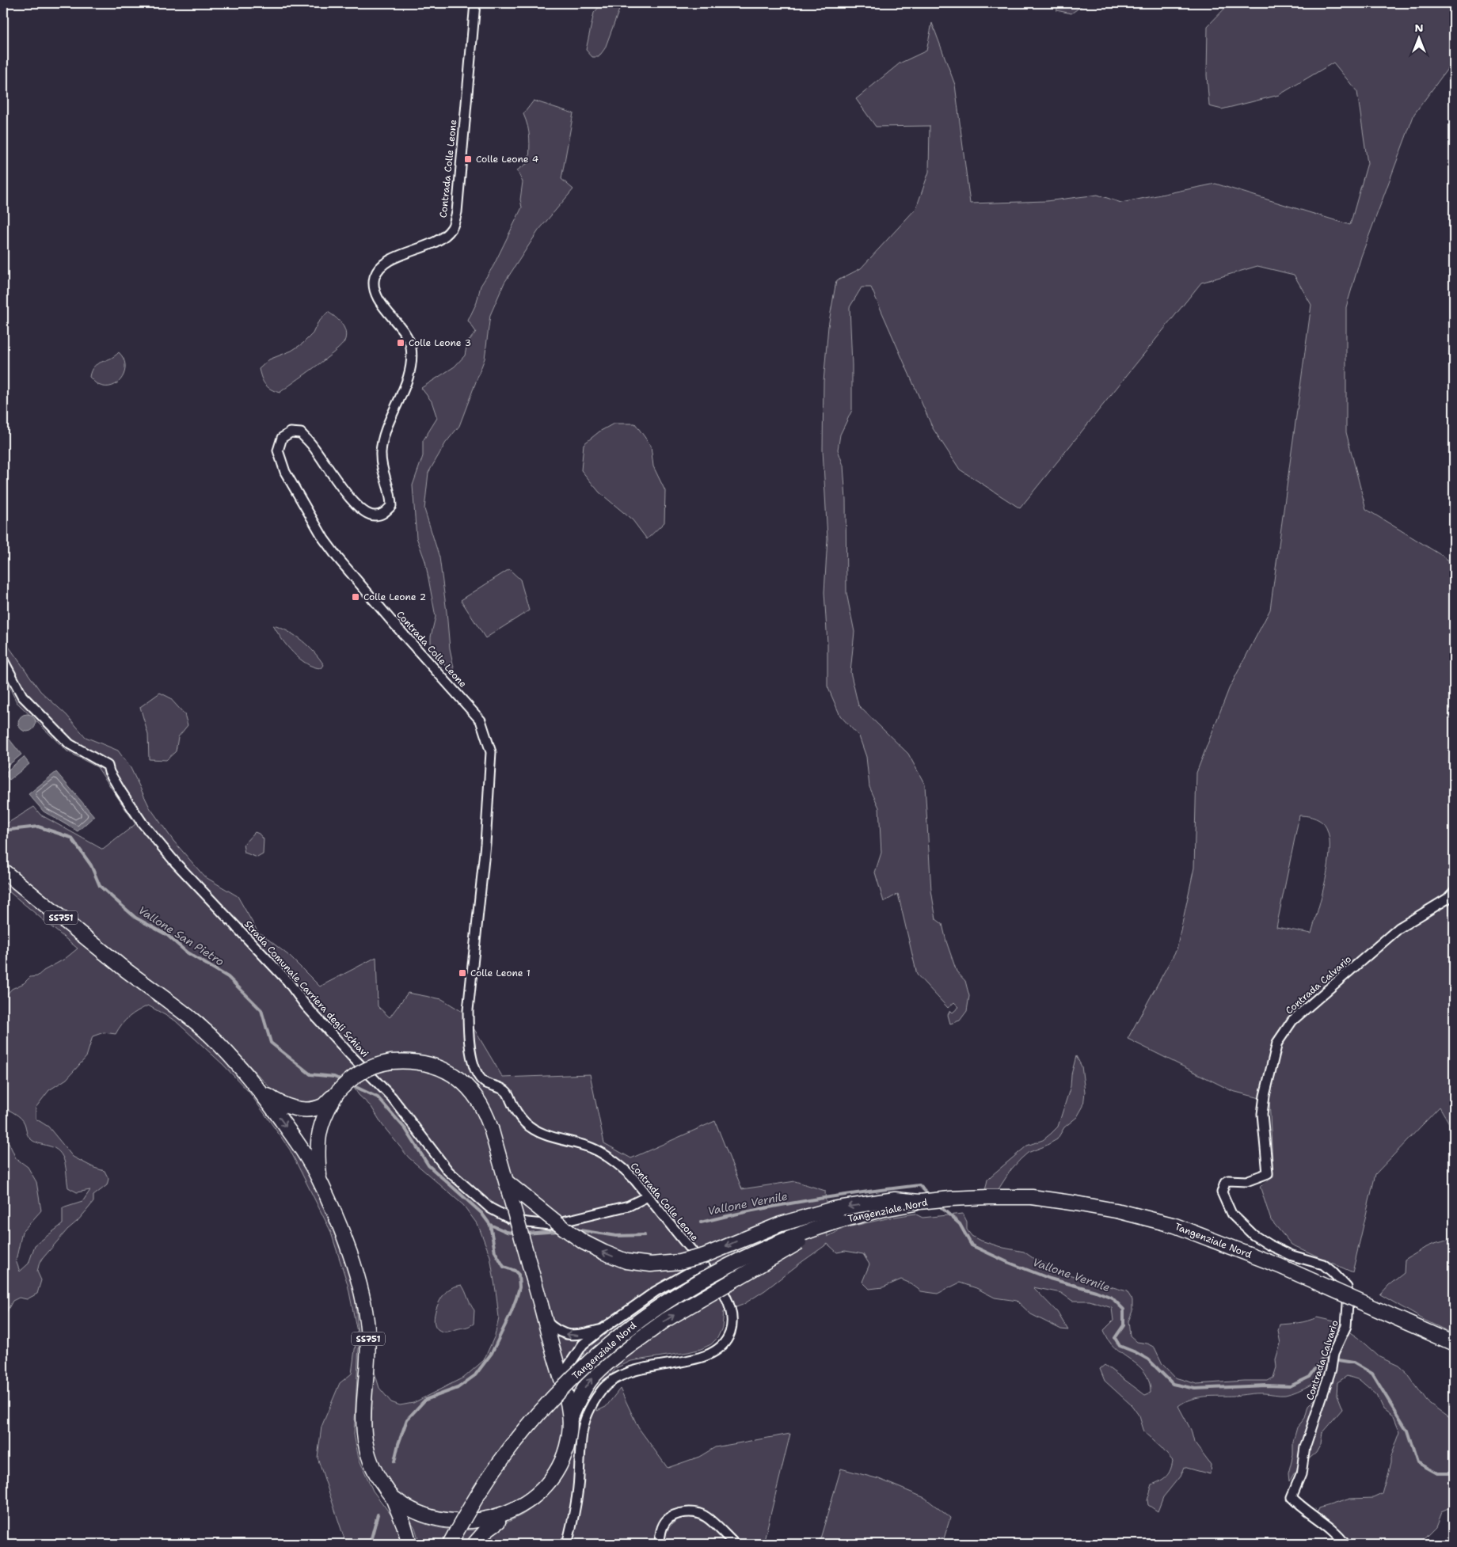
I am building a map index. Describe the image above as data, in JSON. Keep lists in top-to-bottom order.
{
  "streets": {
    "main road": ["SS751", "Tangenziale Nord"],
    "street": ["Contrada Colle Leone", "Contrada Calvario", "Strada Comunale Carriera degli Schiavi"]
  },
  "crossings": [
    ["Contrada Colle Leone", "Strada Comunale Carriera degli Schiavi"]
  ],
  "water": ["Vallone San Pietro", "Vallone Vernile"],
  "places": {
    "transit": [
      "Colle Leone 4",
      "Colle Leone 3",
      "Colle Leone 2",
      "Colle Leone 1"
    ]
  },
  "north": "top"
}
